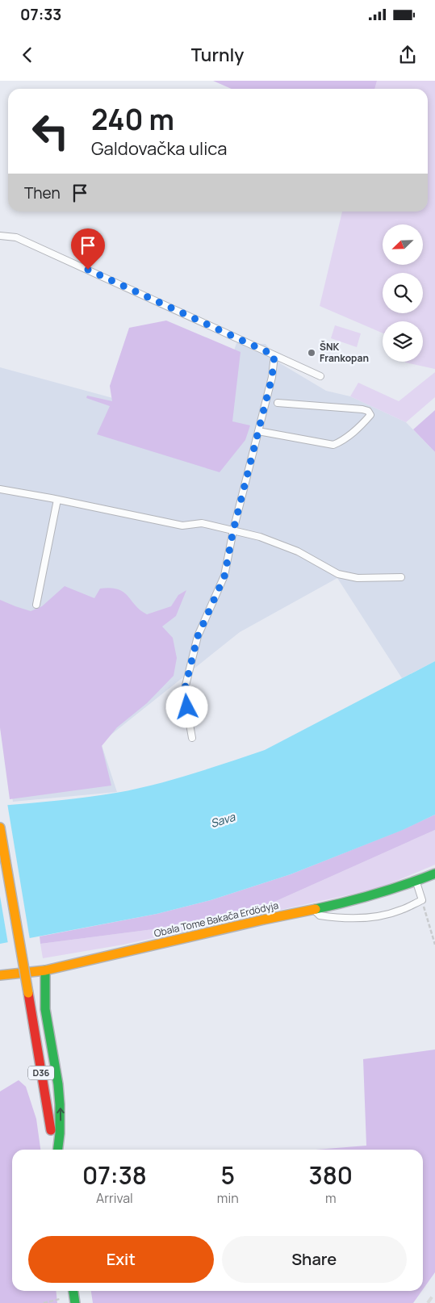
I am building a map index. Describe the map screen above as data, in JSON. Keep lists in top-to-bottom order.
{
  "streets": {
    "main road": ["Obala Tome Bakača Erdödyja", "D36"]
  },
  "water": ["Sava"],
  "places": ["ŠNK Frankopan"],
  "north": "bottom left",
  "page": {
    "status": "07:33",
    "header": "Turnly",
    "turn": ["240 m", "Galdovačka ulica"],
    "then": "Then",
    "eta": [
      "07:38",
      "Arrival",
      "5",
      "min",
      "380",
      "m"
    ],
    "buttons": ["Exit", "Share"]
  }
}
